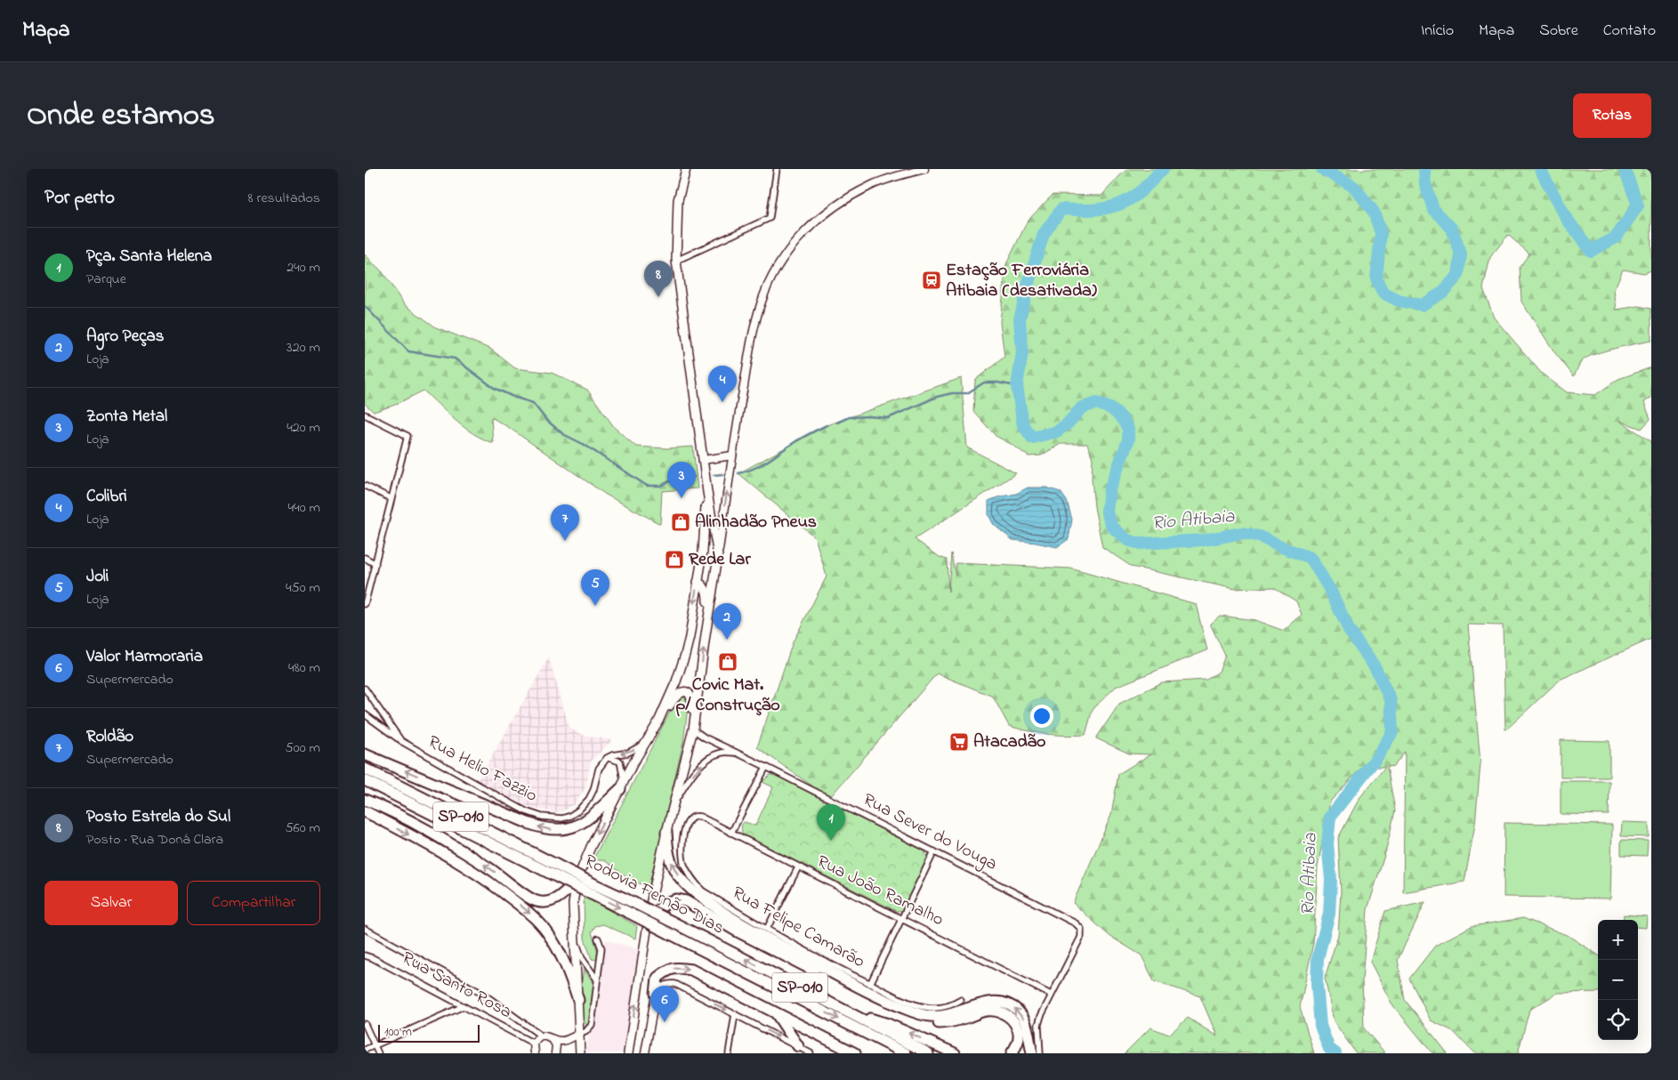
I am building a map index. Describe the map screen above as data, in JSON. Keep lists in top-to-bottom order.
{
  "streets": {
    "highway": ["SP-010", "Rodovia Fernão Dias"],
    "street": [
      "Rua Helio Fazzio",
      "Rua Sever do Vouga",
      "Rua João Ramalho",
      "Rua Felipe Camarão",
      "Rua Santo Rosa"
    ]
  },
  "crossings": [
    ["Rua Sever do Vouga", "Rua João Ramalho"],
    ["Rua João Ramalho", "Rua Felipe Camarão"]
  ],
  "water": ["Rio Atibaia"],
  "places": {
    "station": ["Estação Ferroviária Atibaia (desativada)"],
    "shop": ["Alinhadão Pneus", "Rede Lar", "Covic Mat. p/ Construção"],
    "supermarket": ["Atacadão"]
  },
  "scale_bar": "100 m",
  "page": {
    "header": "Mapa",
    "nav": [
      "Início",
      "Mapa",
      "Sobre",
      "Contato"
    ],
    "title": "Onde estamos",
    "buttons": [
      "Rotas",
      ["Salvar", "Compartilhar"]
    ],
    "heading": ["Por perto", "8 resultados"],
    "list": [
      {
        "mark": "1",
        "name": "Pça. Santa Helena",
        "note": "Parque",
        "value": "240 m"
      },
      {
        "mark": "2",
        "name": "Agro Peças",
        "note": "Loja",
        "value": "320 m"
      },
      {
        "mark": "3",
        "name": "Zonta Metal",
        "note": "Loja",
        "value": "420 m"
      },
      {
        "mark": "4",
        "name": "Colibri",
        "note": "Loja",
        "value": "440 m"
      },
      {
        "mark": "5",
        "name": "Joli",
        "note": "Loja",
        "value": "450 m"
      },
      {
        "mark": "6",
        "name": "Valor Marmoraria",
        "note": "Supermercado",
        "value": "480 m"
      },
      {
        "mark": "7",
        "name": "Roldão",
        "note": "Supermercado",
        "value": "500 m"
      },
      {
        "mark": "8",
        "name": "Posto Estrela do Sul",
        "note": "Posto · Rua Doná Clara",
        "value": "560 m"
      }
    ],
    "pins": [
      "8",
      "4",
      "3",
      "7",
      "5",
      "2",
      "1",
      "6"
    ],
    "map_buttons": ["+", "−"],
    "scale": "100 m"
  }
}
